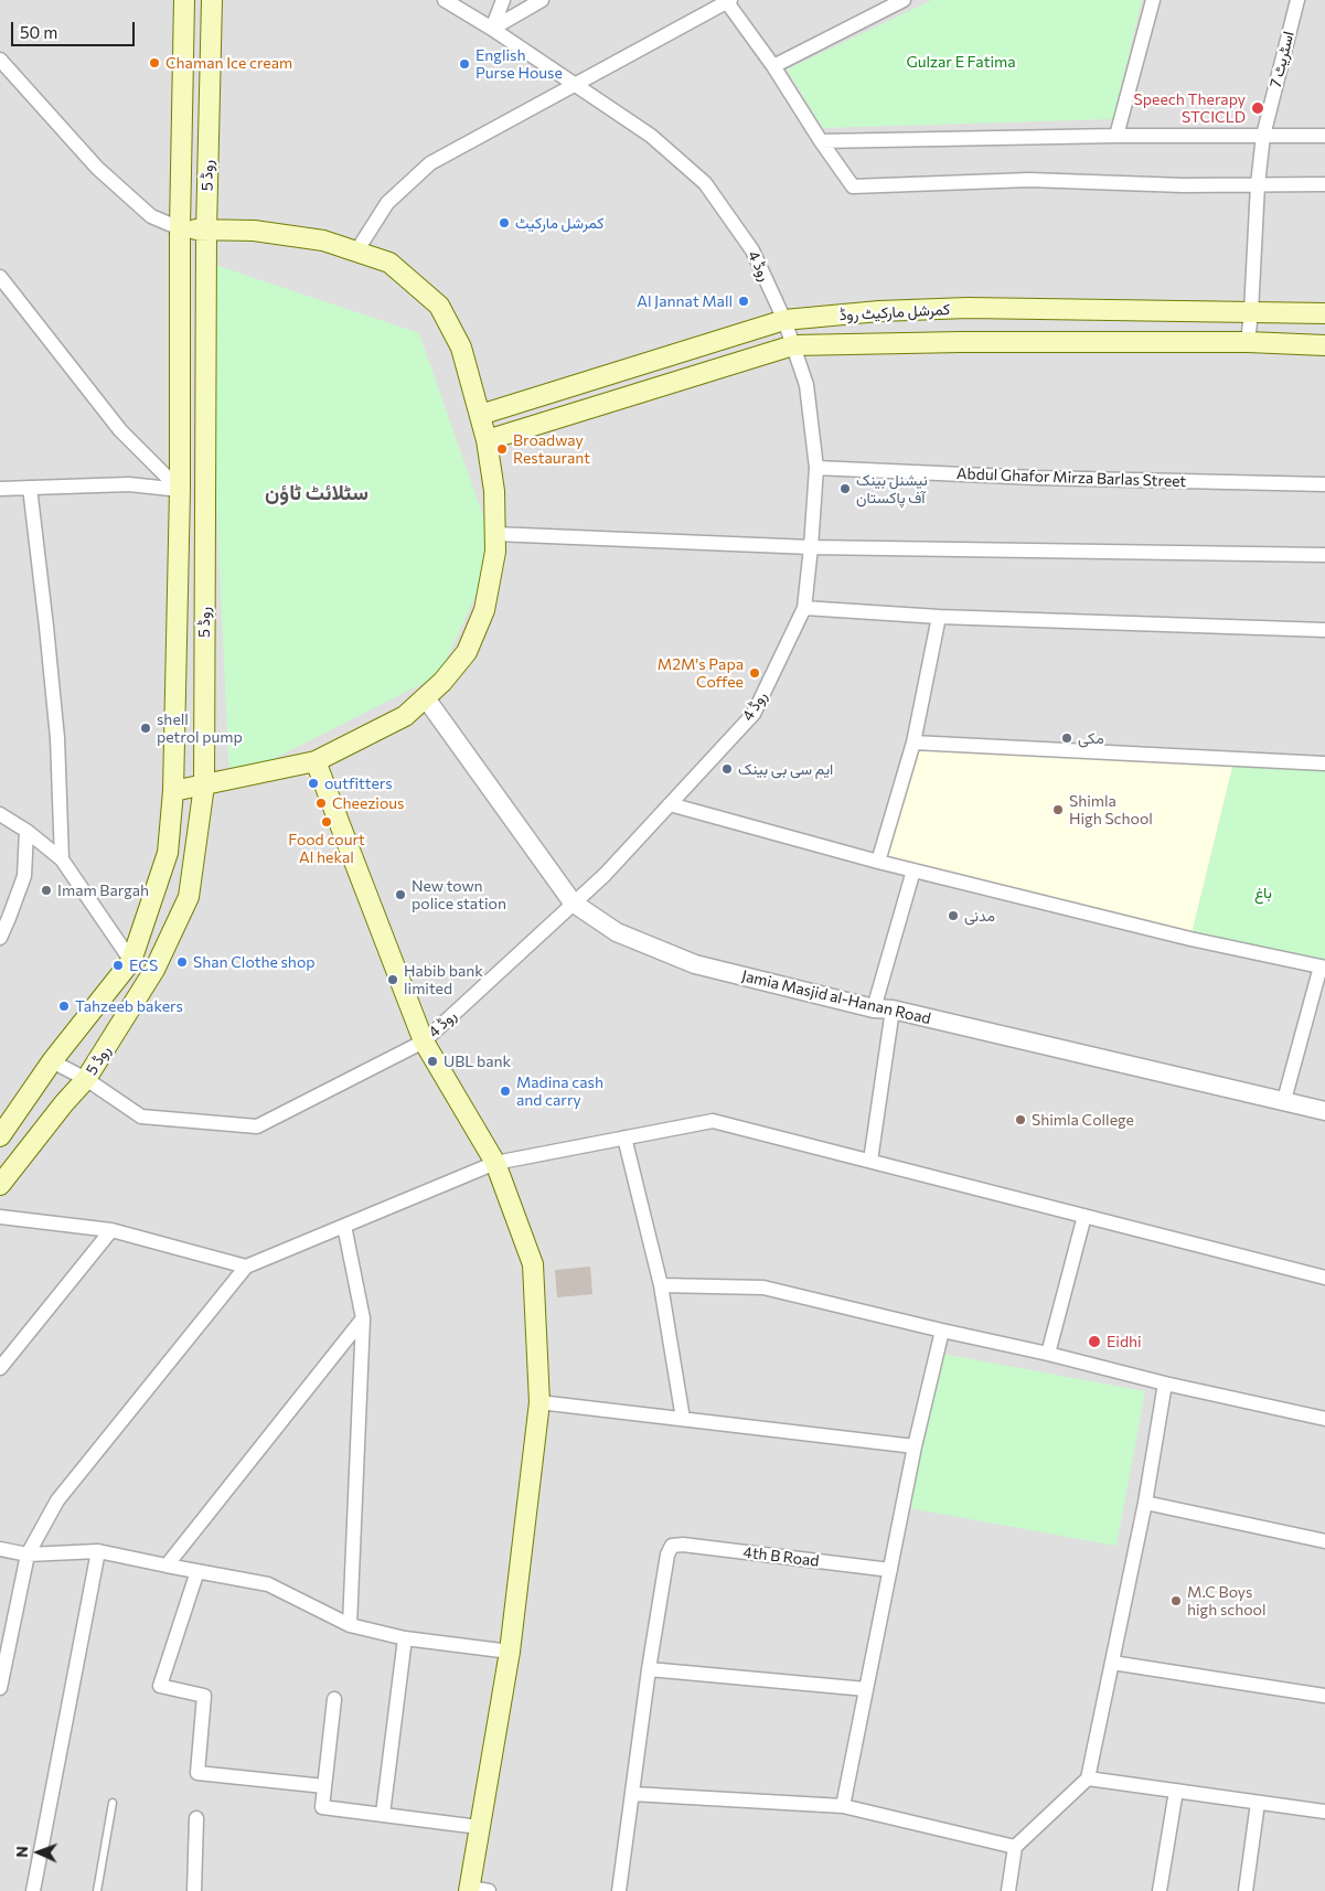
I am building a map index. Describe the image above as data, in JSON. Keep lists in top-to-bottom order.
{
  "streets": {
    "main road": ["روڈ 5", "کمرشل مارکیٹ روڈ"],
    "street": [
      "اسٹریٹ 7",
      "روڈ 4",
      "Abdul Ghafor Mirza Barlas Street",
      "Jamia Masjid al-Hanan Road",
      "4th B Road"
    ]
  },
  "crossings": [
    ["اسٹریٹ 7", "کمرشل مارکیٹ روڈ"],
    ["روڈ 5", "روڈ 4"],
    ["روڈ 4", "کمرشل مارکیٹ روڈ"],
    ["روڈ 4", "Abdul Ghafor Mirza Barlas Street"],
    ["روڈ 4", "Jamia Masjid al-Hanan Road"]
  ],
  "districts": ["سٹلائٹ ٹاؤن"],
  "parks": ["Gulzar E Fatima", "باغ"],
  "places": [
    "Chaman Ice cream",
    "English Purse House",
    "Speech Therapy STCICLD",
    "کمرشل مارکیٹ",
    "Al Jannat Mall",
    "Broadway Restaurant",
    "نیشنل بینک آف پاکستان",
    "M2M's Papa Coffee",
    "shell petrol pump",
    "مکی",
    "ایم سی بی بینک",
    "outfitters",
    "Cheezious",
    "Shimla High School",
    "Food court Al hekal",
    "Imam Bargah",
    "New town police station",
    "مدنی",
    "Shan Clothe shop",
    "ECS",
    "Habib bank limited",
    "Tahzeeb bakers",
    "UBL bank",
    "Madina cash and carry",
    "Shimla College",
    "Eidhi",
    "M.C Boys high school"
  ],
  "scale_bar": "50 m",
  "north": "left"
}
